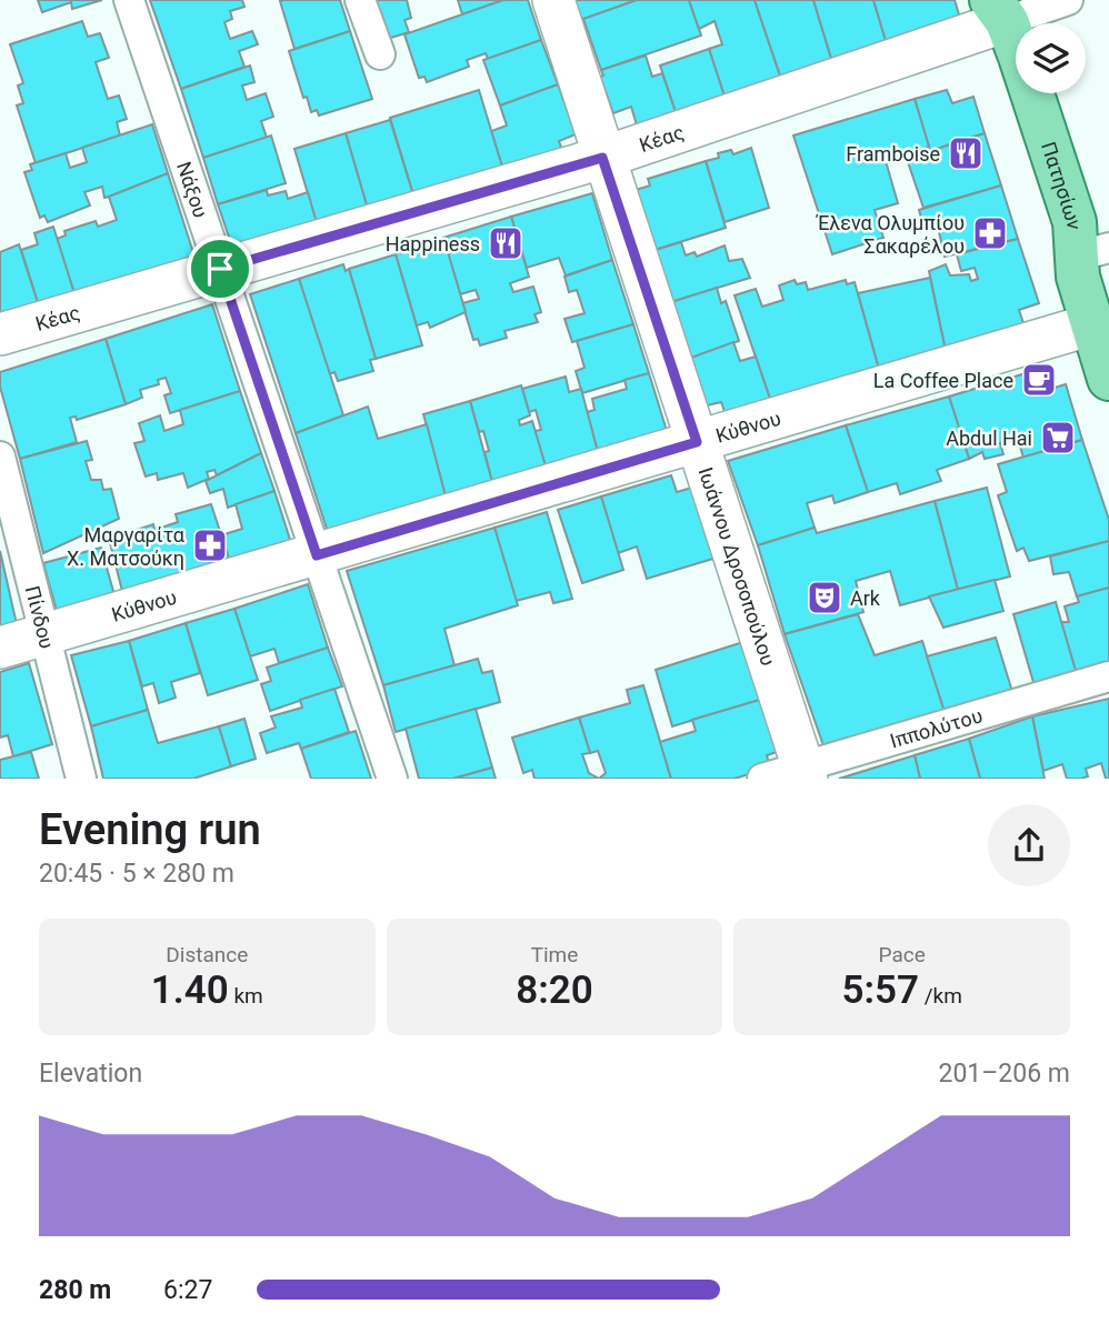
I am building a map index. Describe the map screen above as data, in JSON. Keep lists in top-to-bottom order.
{
  "streets": {
    "main road": ["Πατησίων"],
    "street": [
      "Κέας",
      "Νάξου",
      "Κύθνου",
      "Ιωάννου Δροσοπούλου",
      "Πίνδου",
      "Ιππολύτου"
    ]
  },
  "crossings": [
    ["Κέας", "Πατησίων"],
    ["Κέας", "Νάξου"],
    ["Κέας", "Ιωάννου Δροσοπούλου"],
    ["Πατησίων", "Κύθνου"],
    ["Νάξου", "Κύθνου"],
    ["Κύθνου", "Ιωάννου Δροσοπούλου"],
    ["Κύθνου", "Πίνδου"],
    ["Ιωάννου Δροσοπούλου", "Ιππολύτου"]
  ],
  "places": {
    "restaurant": ["Framboise", "Happiness"],
    "pharmacy": ["Έλενα Ολυμπίου Σακαρέλου", "Μαργαρίτα Χ. Ματσούκη"],
    "cafe": ["La Coffee Place"],
    "supermarket": ["Abdul Hai"],
    "theatre": ["Ark"]
  },
  "page": {
    "heading": ["Evening run", "20:45 · 5 × 280 m"],
    "stats": [
      ["Distance", "1.40 km"],
      ["Time", "8:20"],
      ["Pace", "5:57 /km"]
    ],
    "chart": ["Elevation", "201–206 m"],
    "list": [
      {
        "name": "280 m",
        "note": "6:27"
      }
    ]
  }
}
